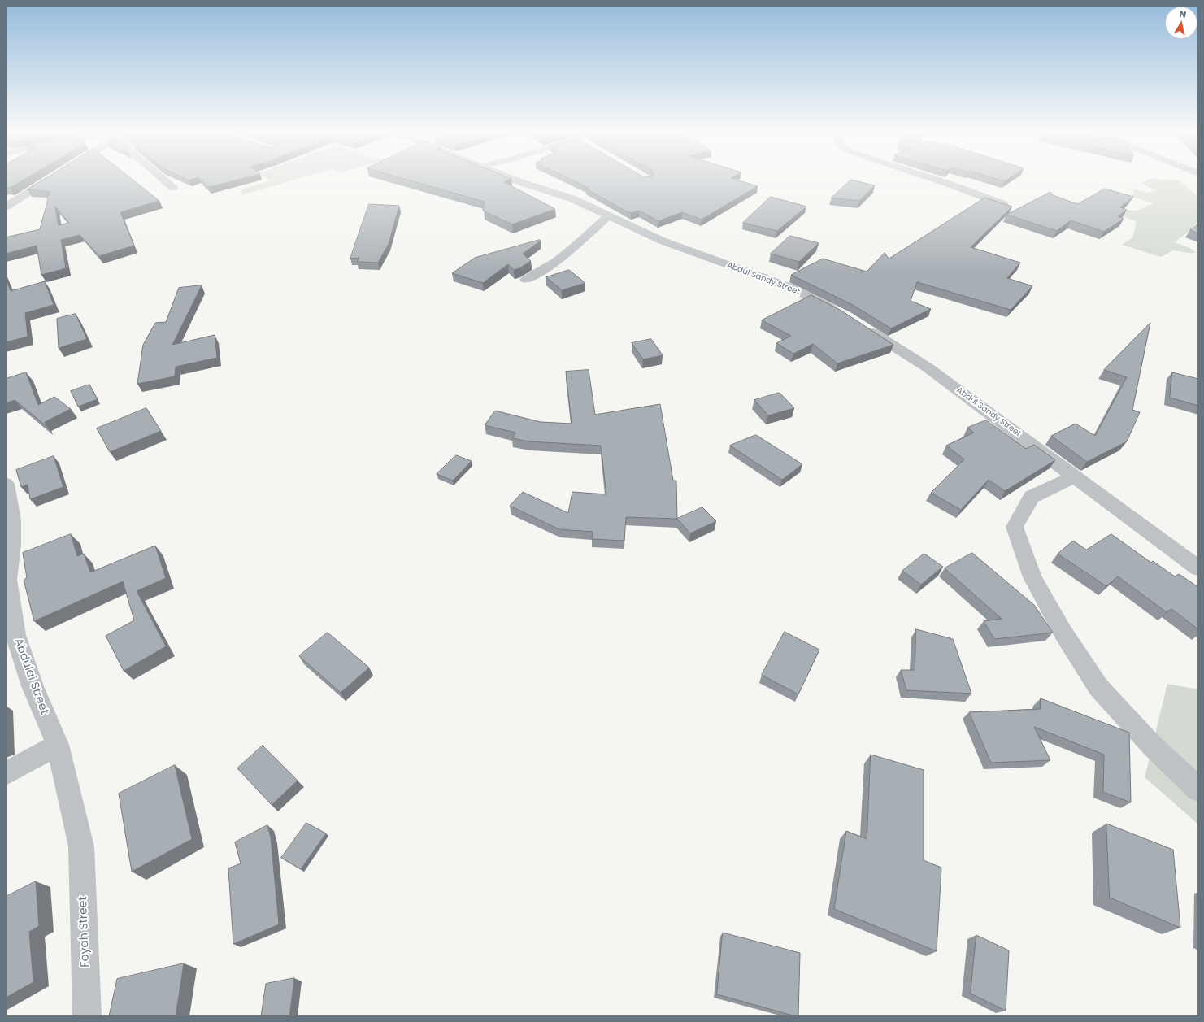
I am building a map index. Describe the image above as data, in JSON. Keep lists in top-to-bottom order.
{
  "streets": {
    "street": ["Abdul Sandy Street", "Abdulai Street", "Foyah Street"]
  },
  "crossings": [
    ["Abdulai Street", "Foyah Street"]
  ],
  "north": "top"
}
